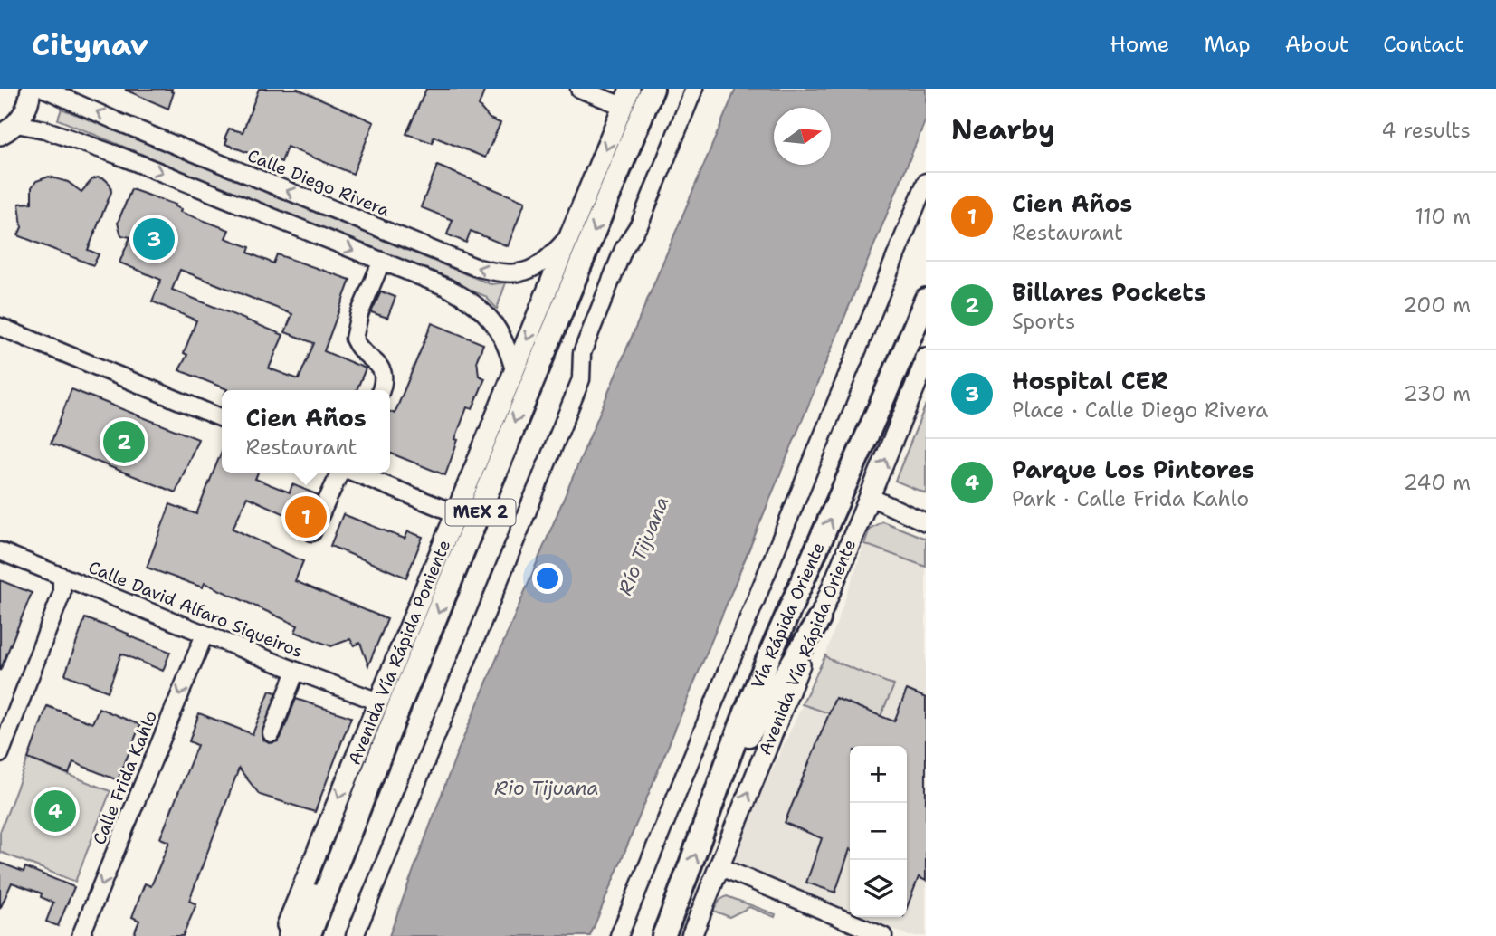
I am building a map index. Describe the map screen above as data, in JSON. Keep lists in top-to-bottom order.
{
  "streets": {
    "highway": ["MEX 2", "Vía Rápida Oriente", "Avenida Vía Rápida Poniente"],
    "main road": ["Avenida Vía Rápida Oriente"],
    "street": ["Calle Diego Rivera", "Calle David Alfaro Siqueiros", "Calle Frida Kahlo"]
  },
  "crossings": [
    ["Calle Diego Rivera", "Avenida Vía Rápida Poniente"],
    ["Calle David Alfaro Siqueiros", "Avenida Vía Rápida Poniente"],
    ["Calle David Alfaro Siqueiros", "Calle Frida Kahlo"]
  ],
  "one_way": [
    "Vía Rápida Oriente",
    "Avenida Vía Rápida Oriente",
    "Avenida Vía Rápida Poniente",
    "Calle Frida Kahlo"
  ],
  "water": ["Río Tijuana", "Rio Tijuana"],
  "north": "right",
  "page": {
    "header": "Citynav",
    "nav": [
      "Home",
      "Map",
      "About",
      "Contact"
    ],
    "heading": ["Nearby", "4 results"],
    "list": [
      {
        "mark": "1",
        "name": "Cien Años",
        "note": "Restaurant",
        "value": "110 m"
      },
      {
        "mark": "2",
        "name": "Billares Pockets",
        "note": "Sports",
        "value": "200 m"
      },
      {
        "mark": "3",
        "name": "Hospital CER",
        "note": "Place · Calle Diego Rivera",
        "value": "230 m"
      },
      {
        "mark": "4",
        "name": "Parque Los Pintores",
        "note": "Park · Calle Frida Kahlo",
        "value": "240 m"
      }
    ],
    "pins": [
      "3",
      "2",
      "1",
      "4"
    ],
    "popup": ["Cien Años", "Restaurant"],
    "map_buttons": ["+", "−"]
  }
}
